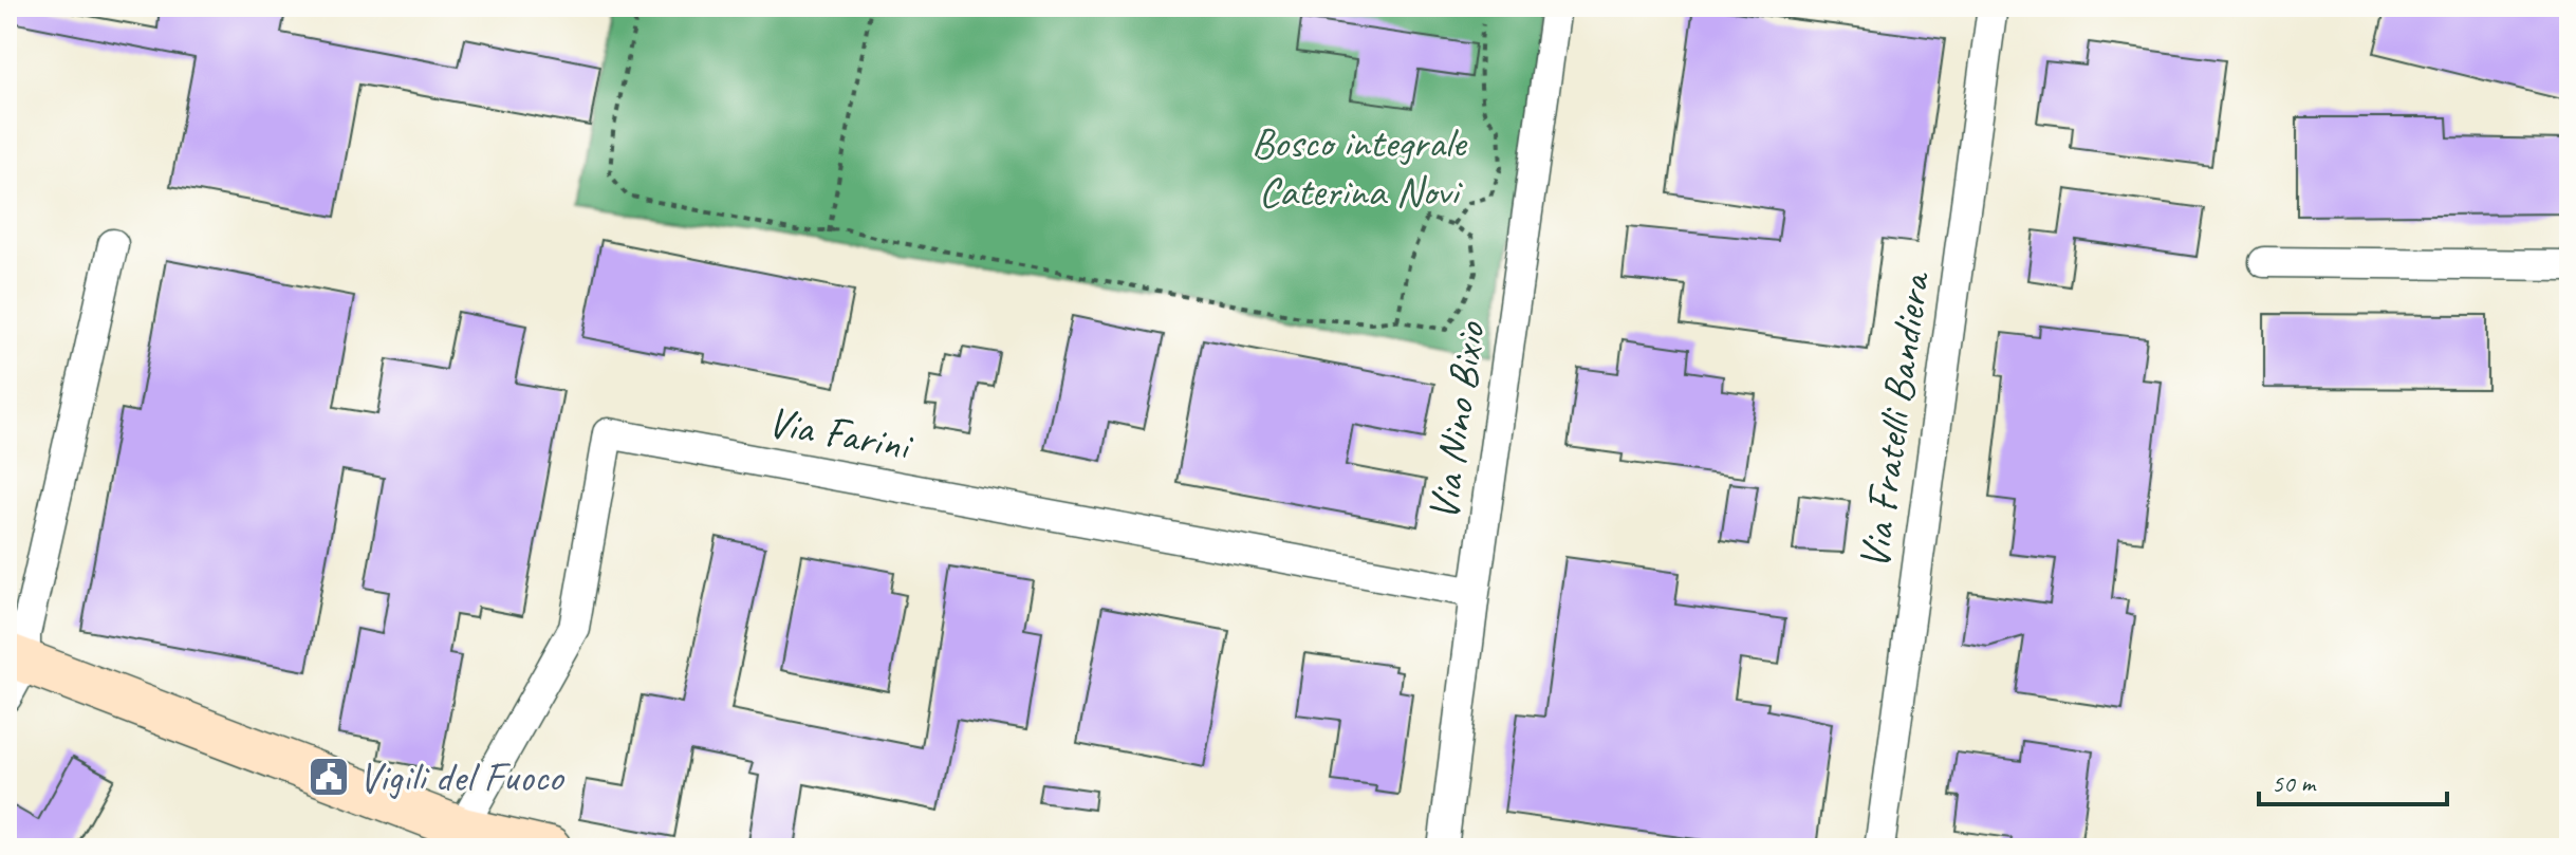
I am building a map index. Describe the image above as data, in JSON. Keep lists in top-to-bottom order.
{
  "streets": {
    "street": ["Via Nino Bixio", "Via Fratelli Bandiera", "Via Farini"]
  },
  "crossings": [
    ["Via Nino Bixio", "Via Farini"]
  ],
  "parks": ["Bosco integrale Caterina Novi"],
  "places": {
    "public building": ["Vigili del Fuoco"]
  },
  "scale_bar": "50 m"
}
